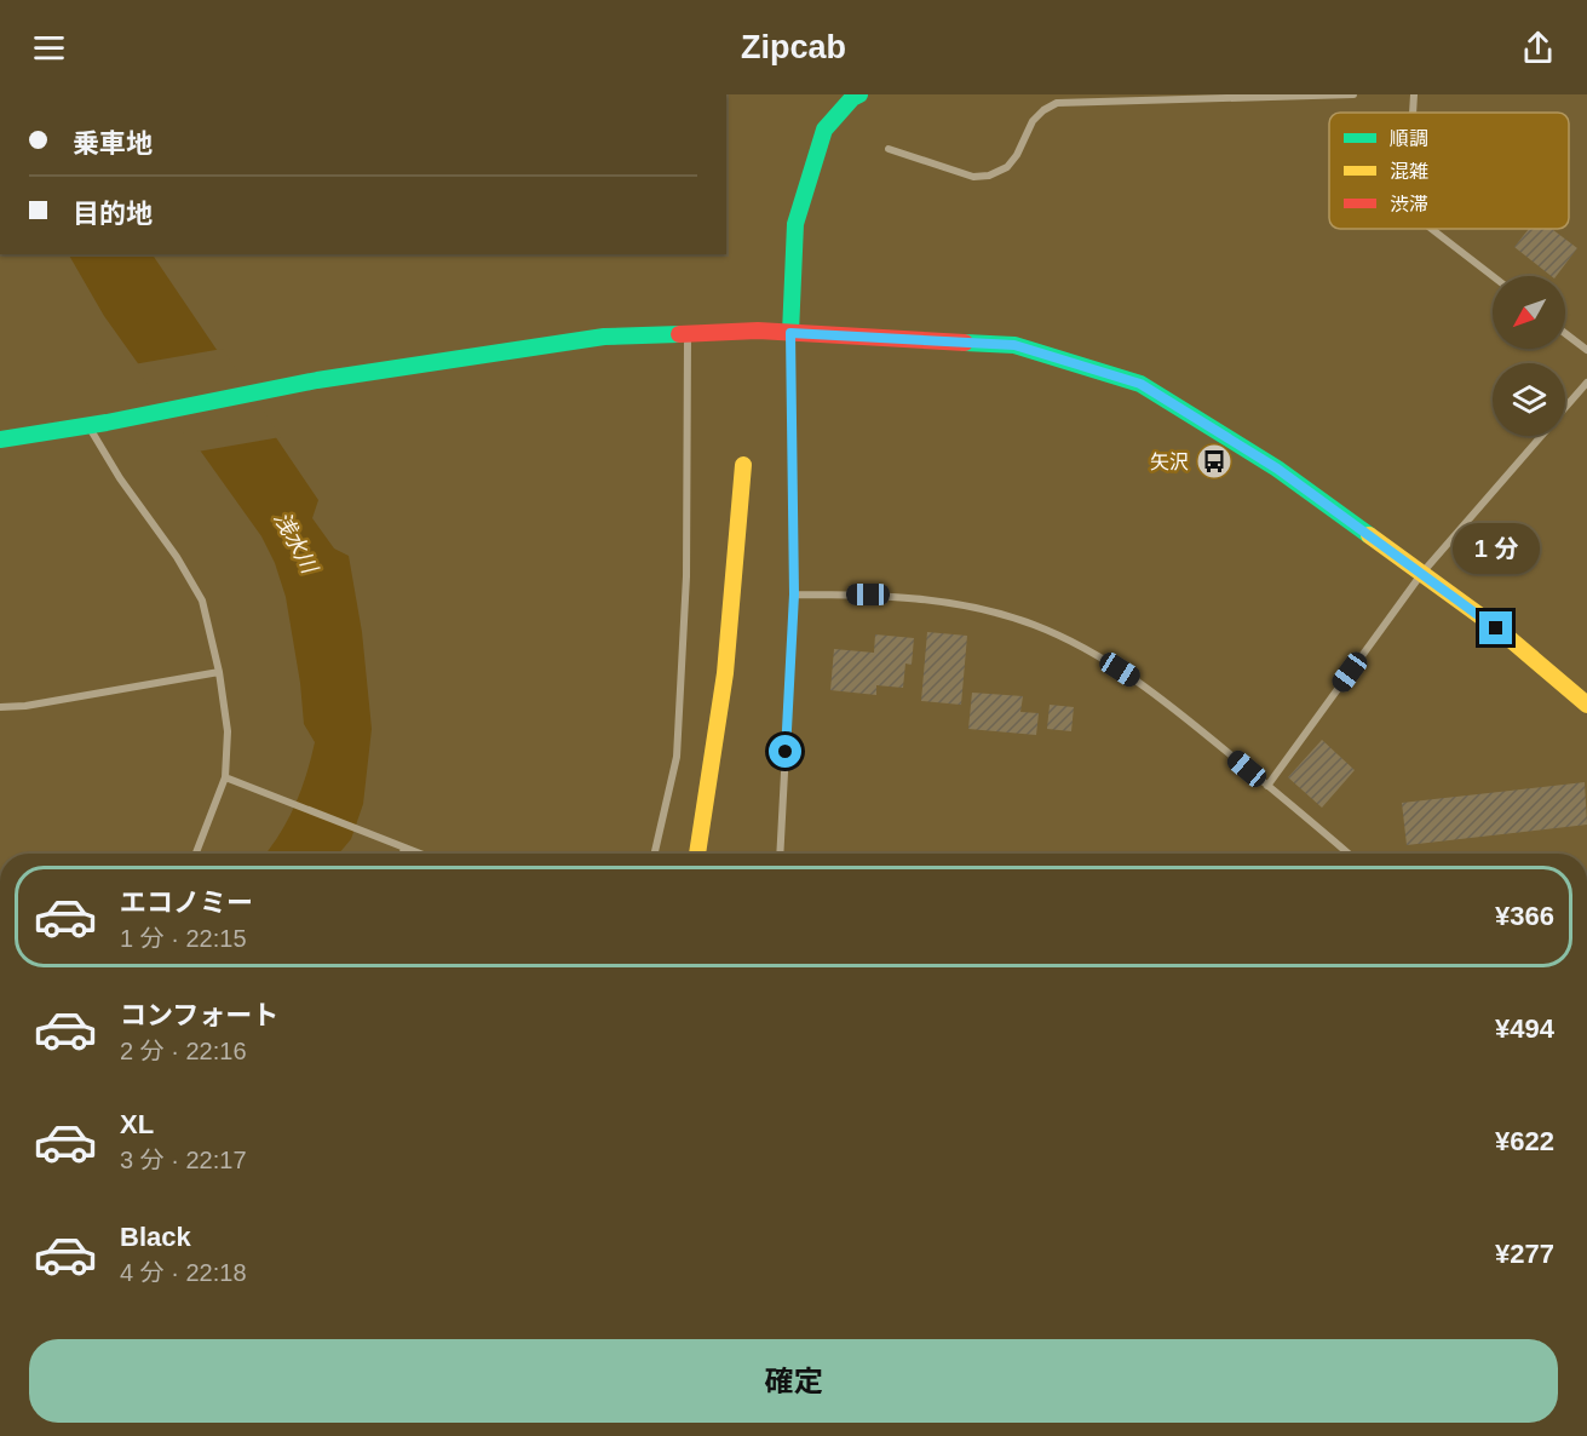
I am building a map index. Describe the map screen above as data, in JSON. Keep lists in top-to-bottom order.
{
  "water": ["浅水川"],
  "places": {
    "bus stop": ["矢沢"]
  },
  "legend": ["順調", "混雑", "渋滞"],
  "north": "bottom left",
  "page": {
    "header": "Zipcab",
    "banner": ["乗車地", "目的地"],
    "bubble": "1 分",
    "list": [
      {
        "name": "エコノミー",
        "note": "1 分 · 22:15",
        "value": "¥366"
      },
      {
        "name": "コンフォート",
        "note": "2 分 · 22:16",
        "value": "¥494"
      },
      {
        "name": "XL",
        "note": "3 分 · 22:17",
        "value": "¥622"
      },
      {
        "name": "Black",
        "note": "4 分 · 22:18",
        "value": "¥277"
      }
    ],
    "buttons": "確定"
  }
}
